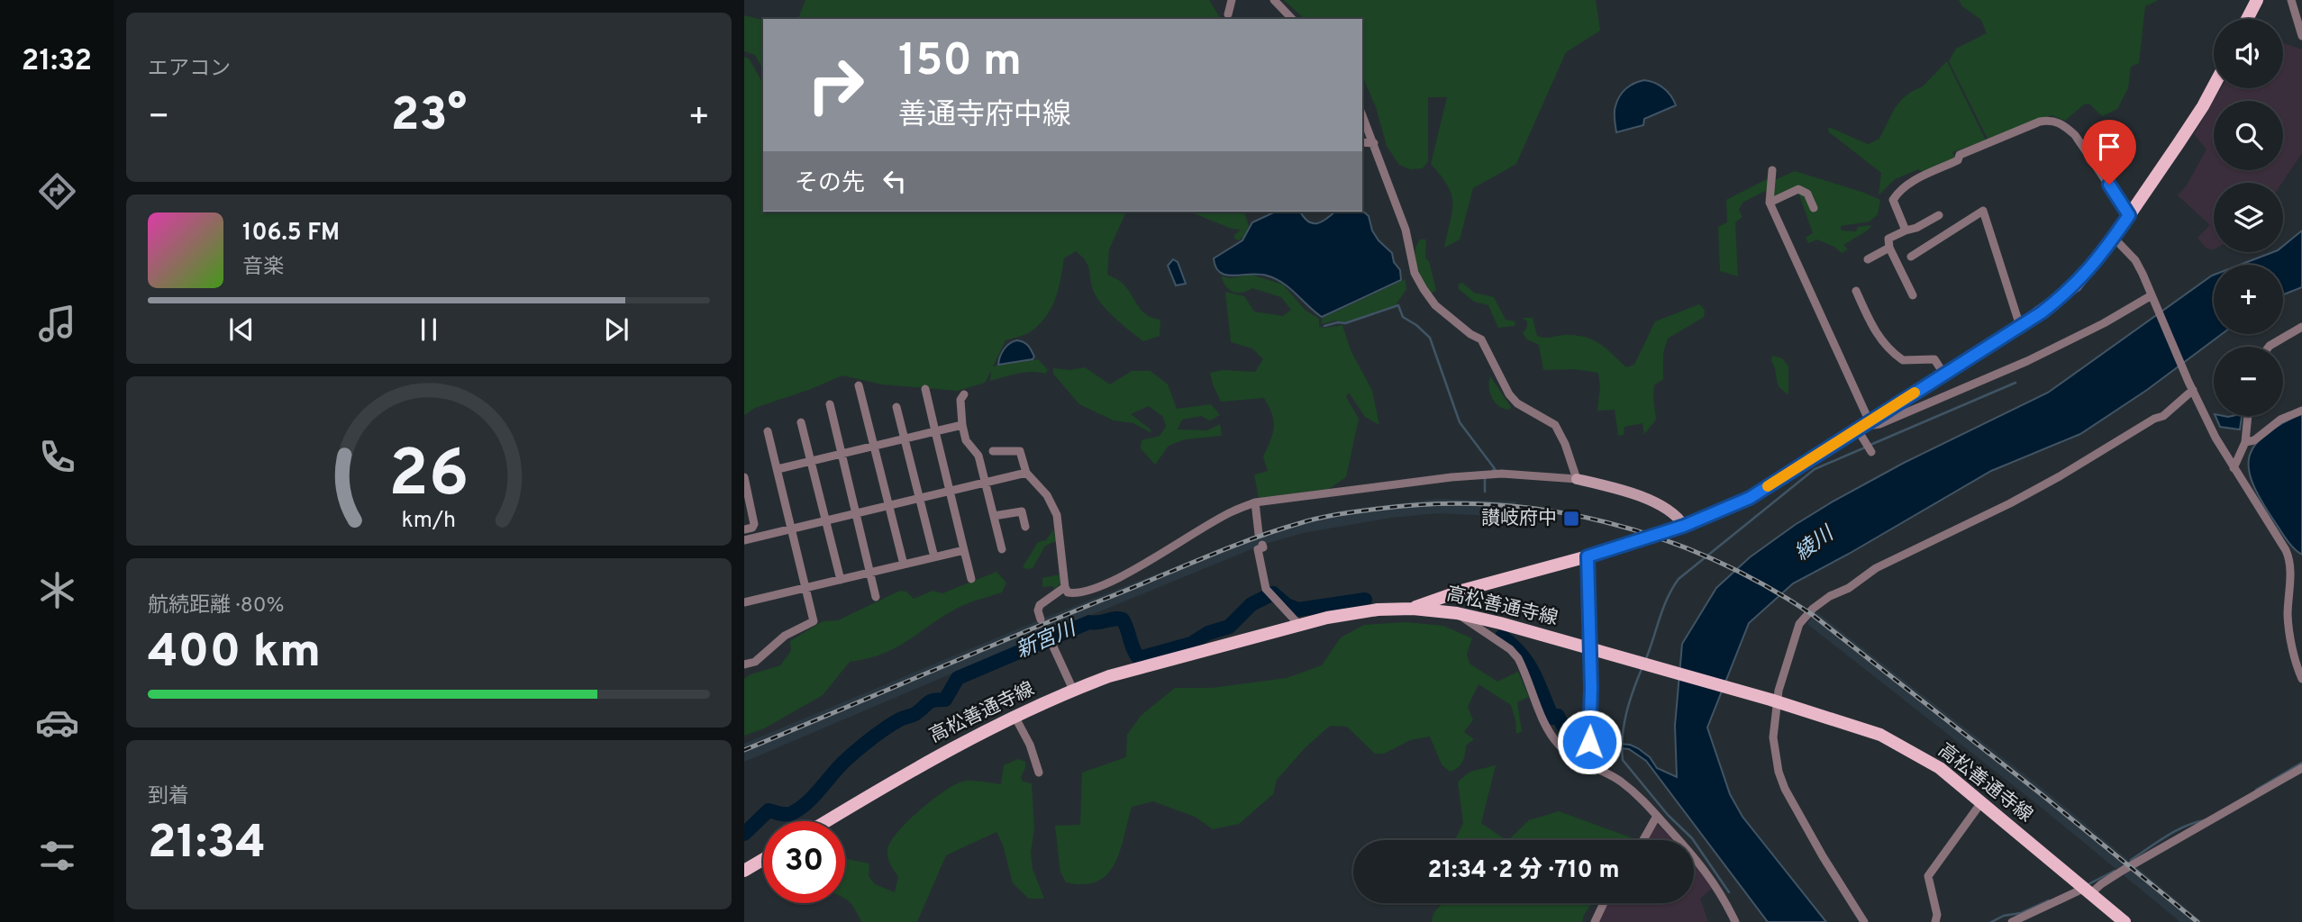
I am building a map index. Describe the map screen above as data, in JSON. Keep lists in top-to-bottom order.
{
  "streets": {
    "main road": ["高松善通寺線"]
  },
  "water": ["綾川", "新宮川"],
  "places": {
    "transit": ["讃岐府中"]
  },
  "page": {
    "tabs": "21:32",
    "tile": [
      "エアコン",
      ["航続距離 · 80%", "400 km"],
      ["到着", "21:34"]
    ],
    "map_buttons": ["+", "−"],
    "turn": ["150 m", "善通寺府中線"],
    "heat": ["−", "23°", "+"],
    "then": "その先",
    "song": ["106.5 FM", "音楽"],
    "limit": "30",
    "trip": "21:34 · 2 分 · 710 m",
    "gauge": ["26", "km/h"]
  }
}
